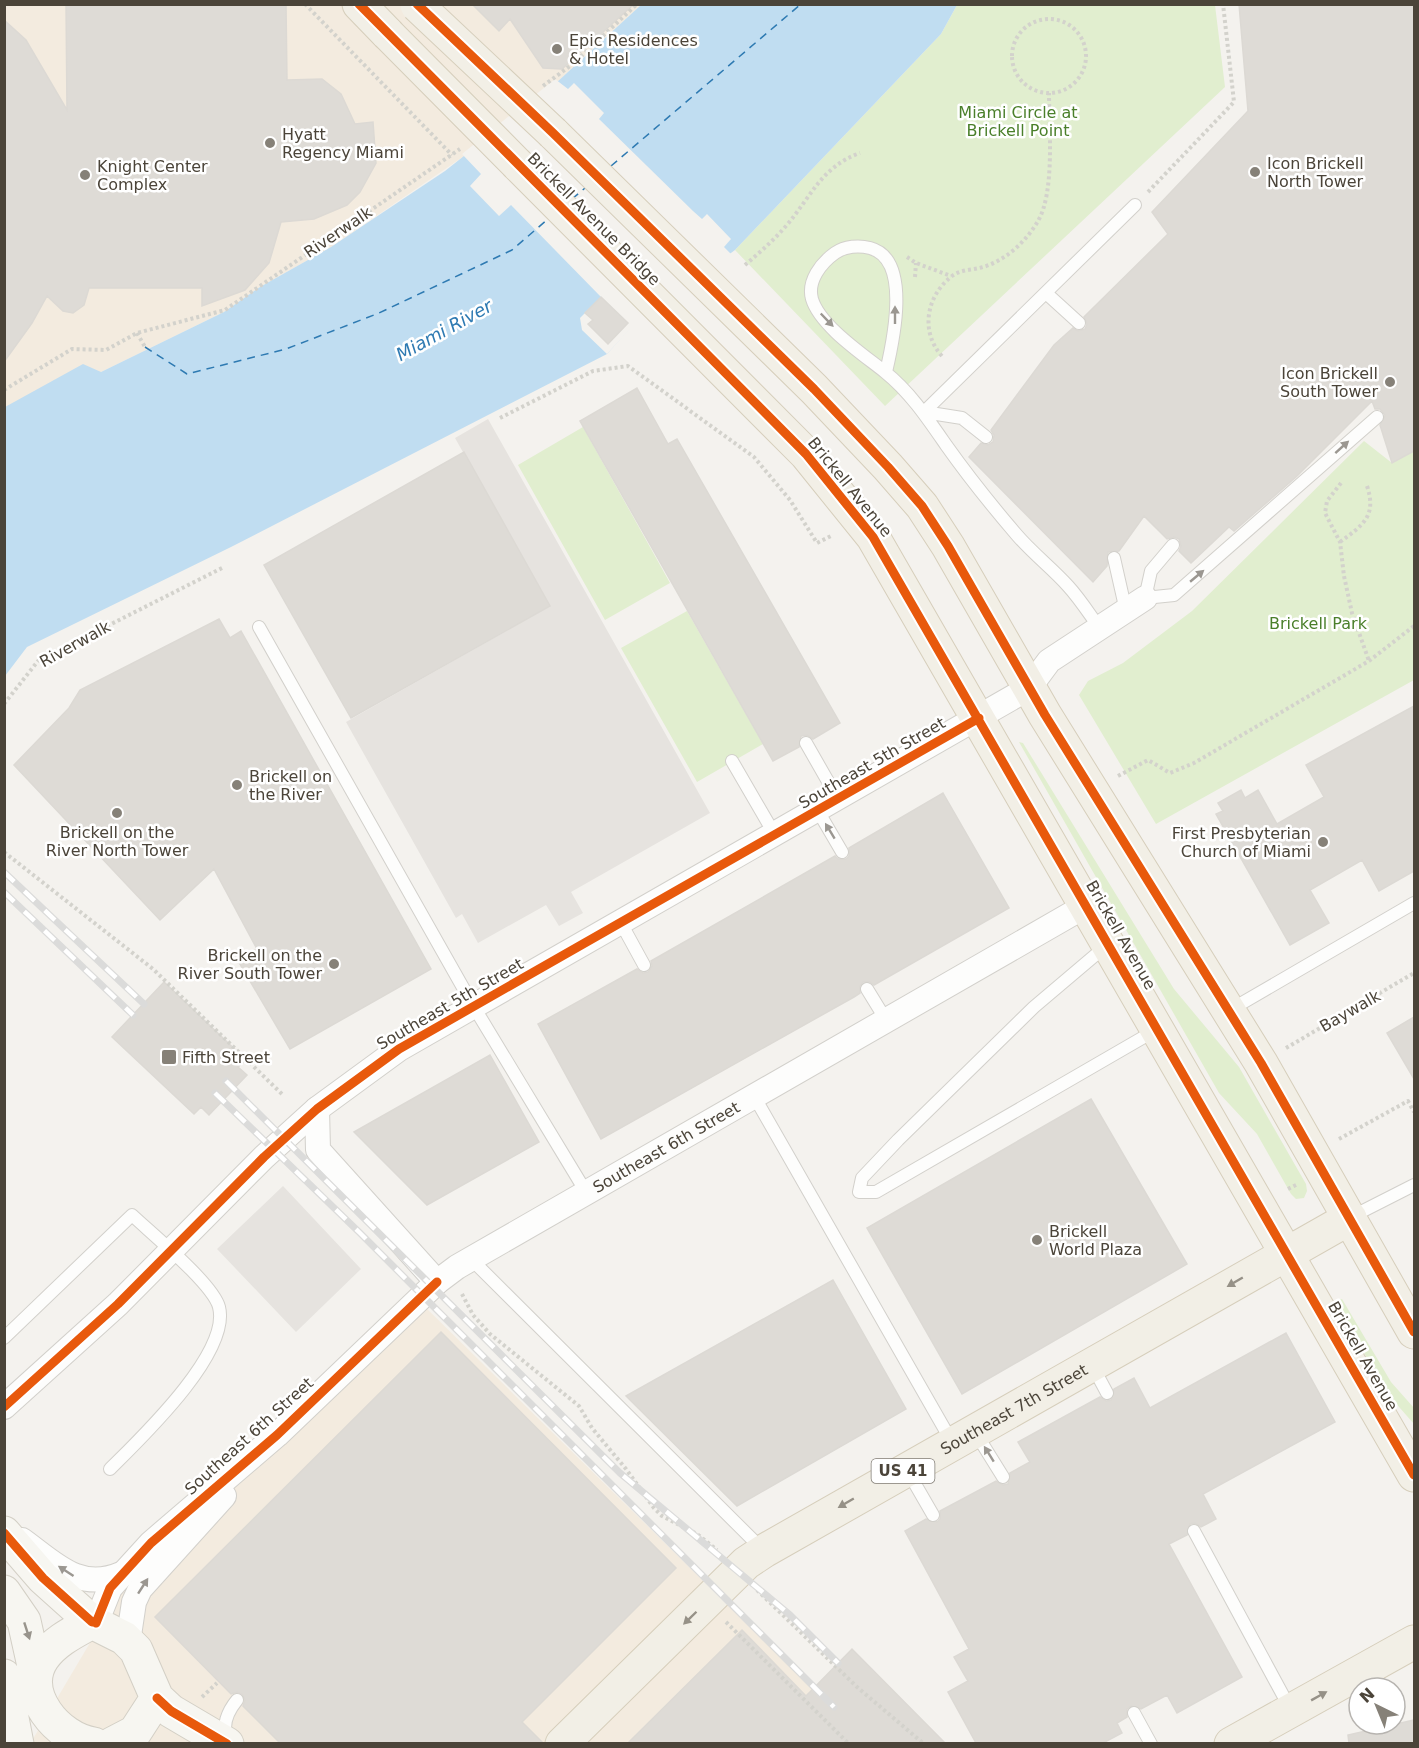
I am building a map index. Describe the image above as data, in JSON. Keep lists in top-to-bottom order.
{
  "streets": {
    "main road": [
      "Brickell Avenue Bridge",
      "Brickell Avenue",
      "Southeast 7th Street",
      "US 41"
    ],
    "street": ["Southeast 5th Street", "Southeast 6th Street"],
    "path": ["Riverwalk", "Baywalk"]
  },
  "crossings": [
    ["Brickell Avenue Bridge", "Brickell Avenue"],
    ["Brickell Avenue Bridge", "Southeast 5th Street"],
    ["Brickell Avenue", "Southeast 5th Street"],
    ["Brickell Avenue", "Southeast 6th Street"],
    ["Brickell Avenue", "Southeast 7th Street"]
  ],
  "one_way": ["Southeast 7th Street"],
  "water": ["Miami River"],
  "parks": ["Miami Circle at Brickell Point", "Brickell Park"],
  "places": {
    "other": [
      "Epic Residences & Hotel",
      "Hyatt Regency Miami",
      "Icon Brickell North Tower",
      "Knight Center Complex",
      "Icon Brickell South Tower",
      "Brickell on the River",
      "Brickell on the River North Tower",
      "First Presbyterian Church of Miami",
      "Brickell on the River South Tower",
      "Brickell World Plaza"
    ],
    "transit": ["Fifth Street"]
  },
  "north": "top left"
}
